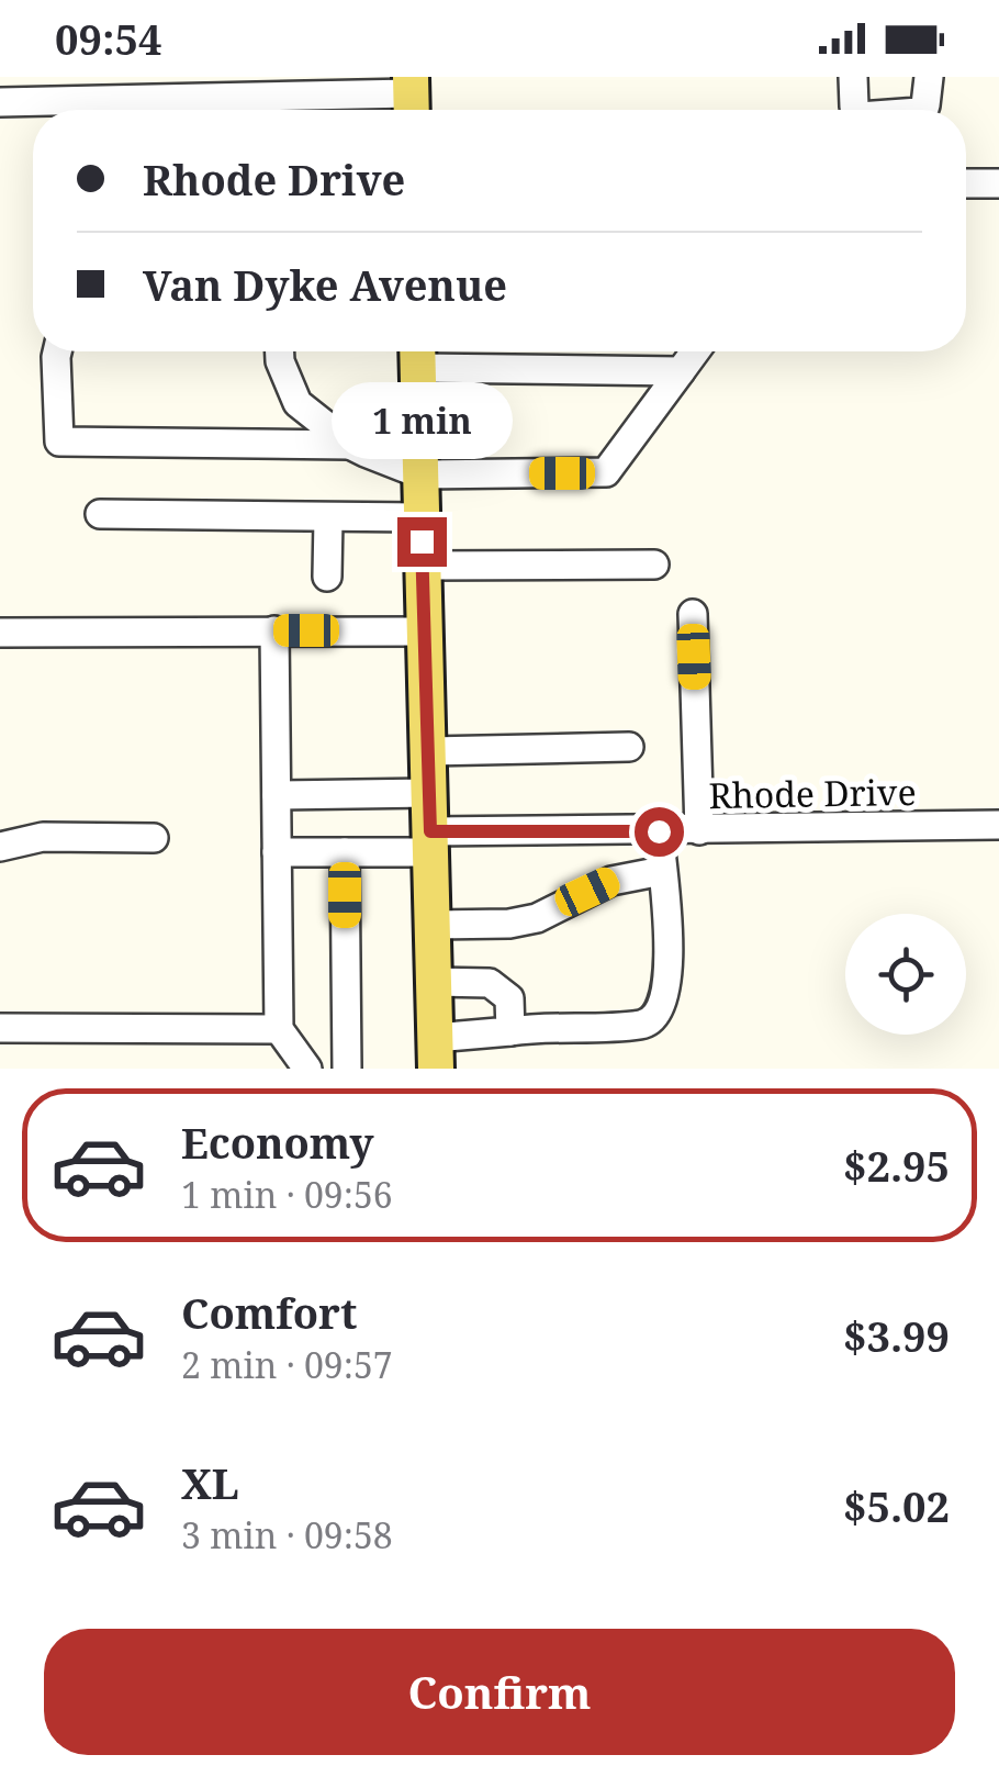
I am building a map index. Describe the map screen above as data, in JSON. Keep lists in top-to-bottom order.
{
  "streets": {
    "street": ["Rhode Drive"]
  },
  "page": {
    "status": "09:54",
    "banner": ["Rhode Drive", "Van Dyke Avenue"],
    "bubble": "1 min",
    "list": [
      {
        "name": "Economy",
        "note": "1 min · 09:56",
        "value": "$2.95"
      },
      {
        "name": "Comfort",
        "note": "2 min · 09:57",
        "value": "$3.99"
      },
      {
        "name": "XL",
        "note": "3 min · 09:58",
        "value": "$5.02"
      }
    ],
    "buttons": "Confirm"
  }
}
